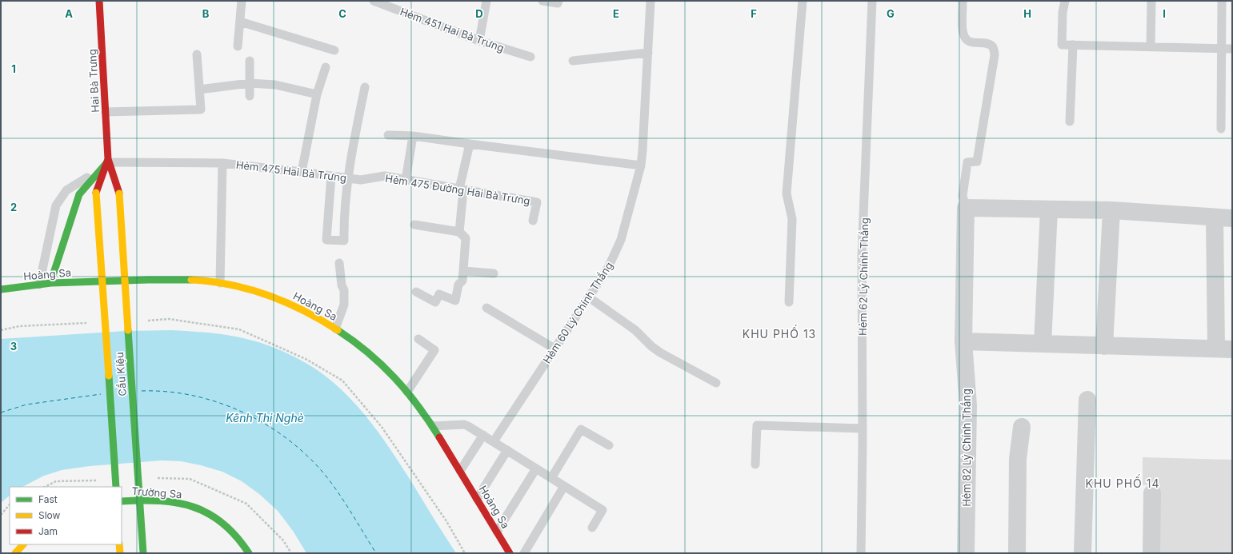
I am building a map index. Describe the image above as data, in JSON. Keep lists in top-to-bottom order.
{
  "streets": {
    "street": [
      "Hai Bà Trưng",
      "Hoàng Sa",
      "Cầu Kiệu",
      "Hẻm 82 Lý Chính Thắng",
      "Trường Sa"
    ],
    "lane": [
      "Hẻm 451 Hai Bà Trưng",
      "Hẻm 475 Hai Bà Trưng",
      "Hẻm 475 Đường Hai Bà Trưng",
      "Hẻm 62 Lý Chính Thắng",
      "Hẻm 60 Lý Chính Thắng"
    ]
  },
  "crossings": [
    ["Hai Bà Trưng", "Hẻm 475 Hai Bà Trưng"],
    ["Hai Bà Trưng", "Cầu Kiệu"],
    ["Hẻm 475 Hai Bà Trưng", "Hẻm 475 Đường Hai Bà Trưng"],
    ["Hẻm 475 Hai Bà Trưng", "Hoàng Sa"]
  ],
  "districts": ["KHU PHỐ 13", "KHU PHỐ 14"],
  "water": ["Kênh Thị Nghè"],
  "legend": ["Fast", "Slow", "Jam"],
  "grid": {
    "columns": [
      "A",
      "B",
      "C",
      "D",
      "E",
      "F",
      "G",
      "H",
      "I"
    ],
    "rows": ["1", "2", "3"]
  }
}
